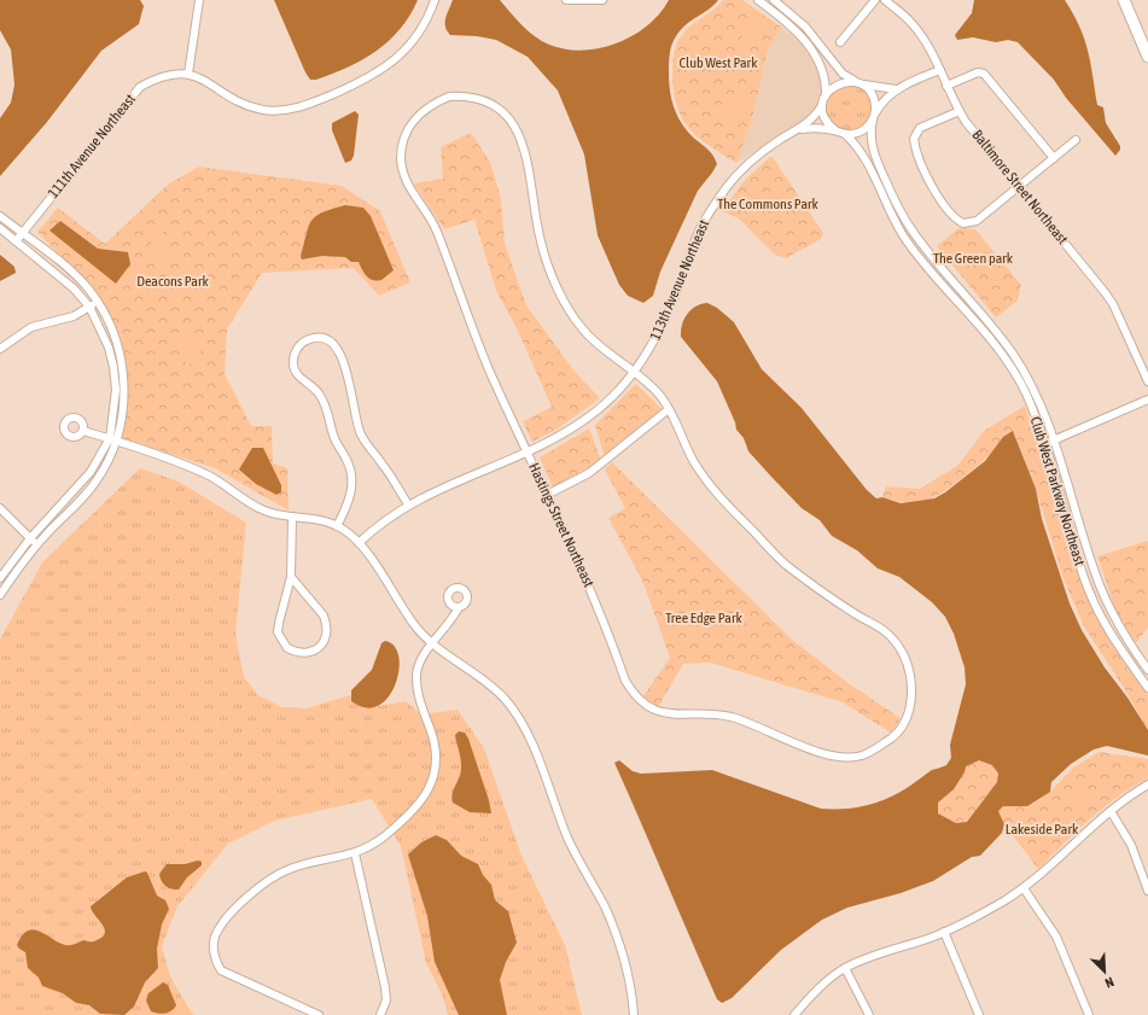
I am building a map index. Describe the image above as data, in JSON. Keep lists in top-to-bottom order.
{
  "streets": {
    "street": [
      "111th Avenue Northeast",
      "Baltimore Street Northeast",
      "113th Avenue Northeast",
      "Club West Parkway Northeast",
      "Hastings Street Northeast"
    ]
  },
  "crossings": [
    ["113th Avenue Northeast", "Club West Parkway Northeast"],
    ["113th Avenue Northeast", "Hastings Street Northeast"]
  ],
  "parks": [
    "Club West Park",
    "The Commons Park",
    "The Green park",
    "Deacons Park",
    "Tree Edge Park",
    "Lakeside Park"
  ],
  "north": "bottom right"
}
